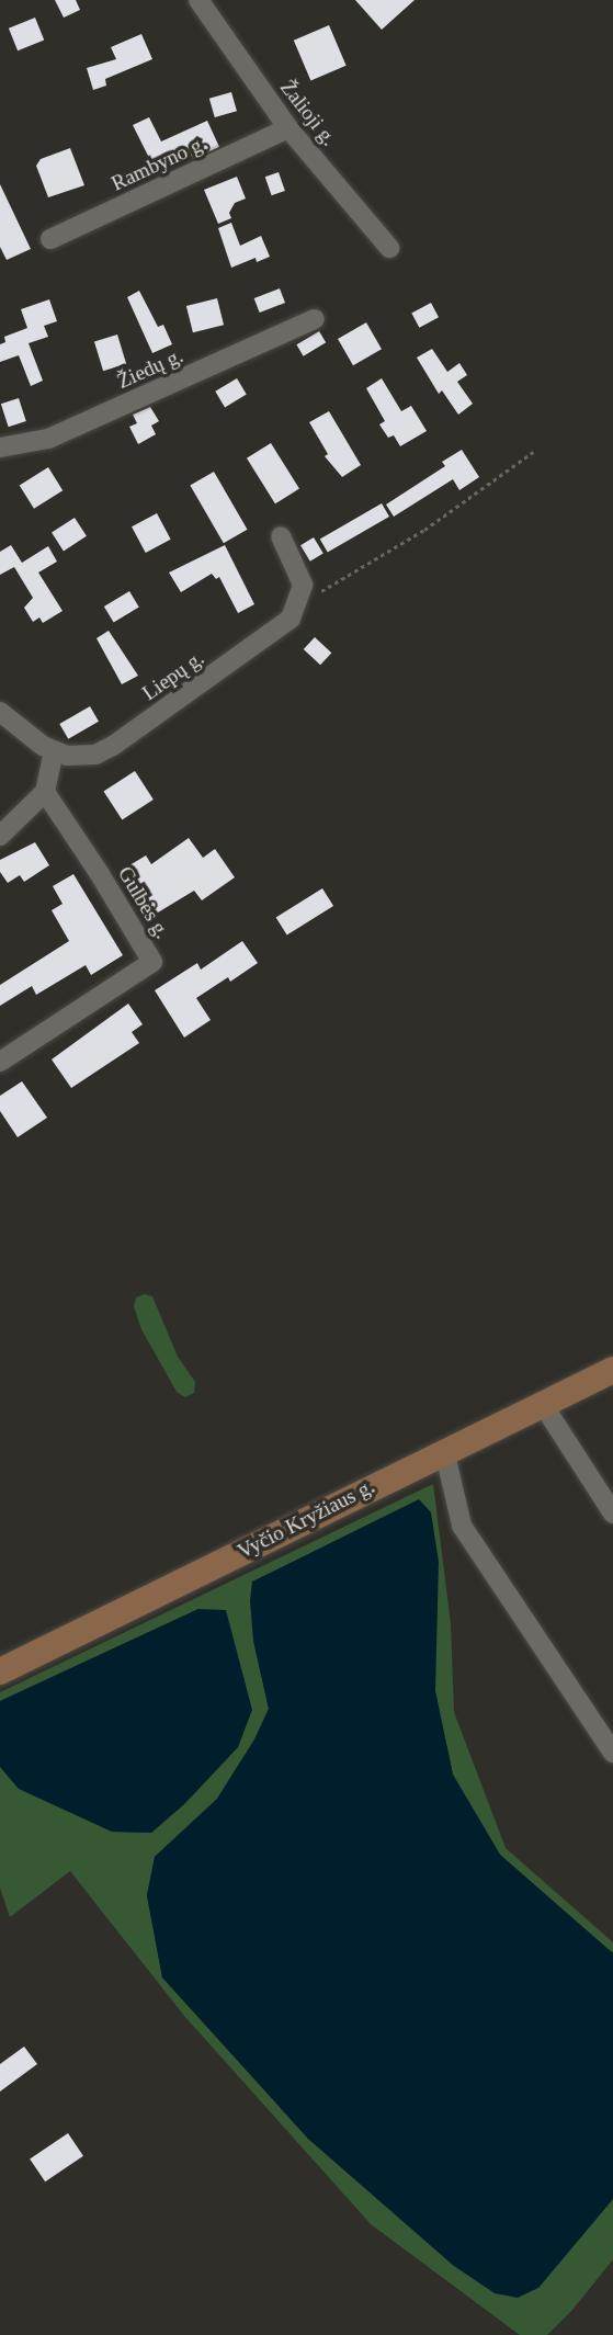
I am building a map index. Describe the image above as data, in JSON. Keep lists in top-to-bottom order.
{
  "streets": {
    "street": [
      "Žalioji g.",
      "Rambyno g.",
      "Žiedų g.",
      "Liepų g.",
      "Gulbės g.",
      "Vyčio Kryžiaus g."
    ]
  },
  "crossings": [
    ["Žalioji g.", "Rambyno g."]
  ]
}
